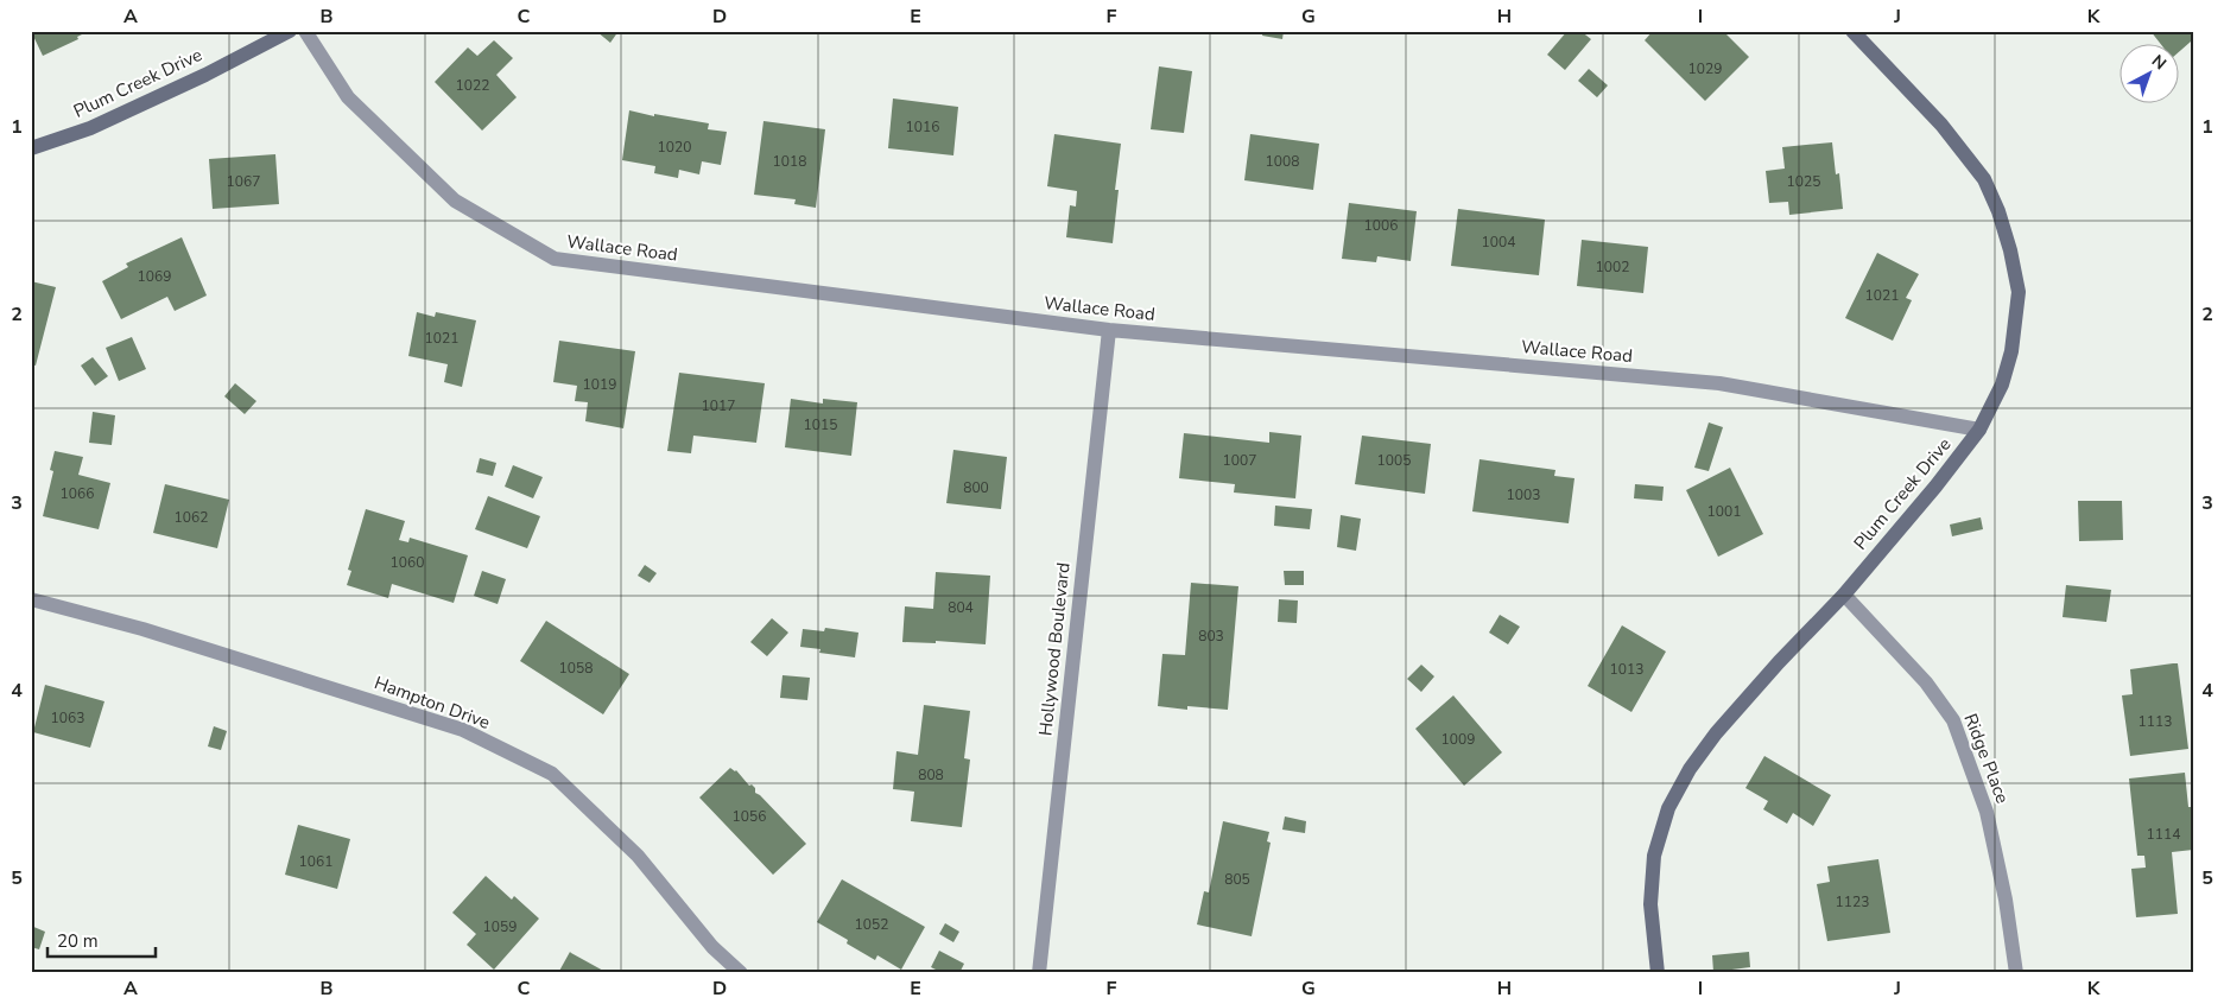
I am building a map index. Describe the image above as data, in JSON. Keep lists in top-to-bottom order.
{
  "streets": {
    "street": [
      "Plum Creek Drive",
      "Wallace Road",
      "Hollywood Boulevard",
      "Hampton Drive",
      "Ridge Place"
    ]
  },
  "crossings": [
    ["Plum Creek Drive", "Wallace Road"],
    ["Plum Creek Drive", "Ridge Place"],
    ["Wallace Road", "Hollywood Boulevard"]
  ],
  "house_numbers": [
    "1029",
    "1022",
    "1016",
    "1020",
    "1018",
    "1008",
    "1067",
    "1025",
    "1006",
    "1004",
    "1002",
    "1069",
    "1021",
    "1021",
    "1019",
    "1017",
    "1015",
    "1007",
    "1005",
    "800",
    "1066",
    "1003",
    "1001",
    "1062",
    "1060",
    "804",
    "803",
    "1058",
    "1013",
    "1063",
    "1113",
    "1009",
    "808",
    "1056",
    "1114",
    "1061",
    "805",
    "1123",
    "1052",
    "1059"
  ],
  "scale_bar": "20 m",
  "north": "top right",
  "grid": {
    "columns": [
      "A",
      "B",
      "C",
      "D",
      "E",
      "F",
      "G",
      "H",
      "I",
      "J",
      "K"
    ],
    "rows": [
      "1",
      "2",
      "3",
      "4",
      "5"
    ]
  }
}
